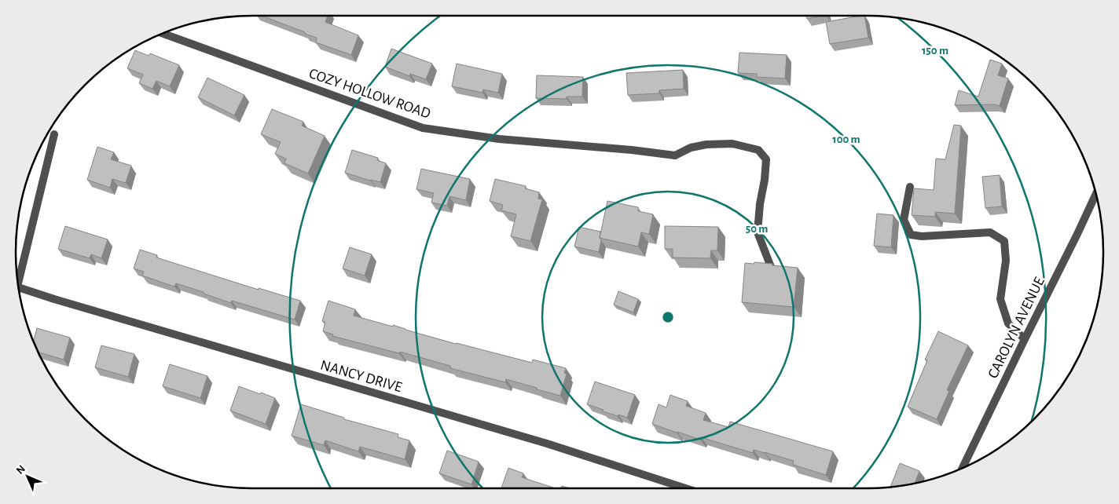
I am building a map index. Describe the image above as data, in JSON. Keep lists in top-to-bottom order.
{
  "streets": {
    "street": ["COZY HOLLOW ROAD", "CAROLYN AVENUE", "NANCY DRIVE"]
  },
  "north": "top left",
  "rings": ["150 m", "100 m", "50 m"]
}
